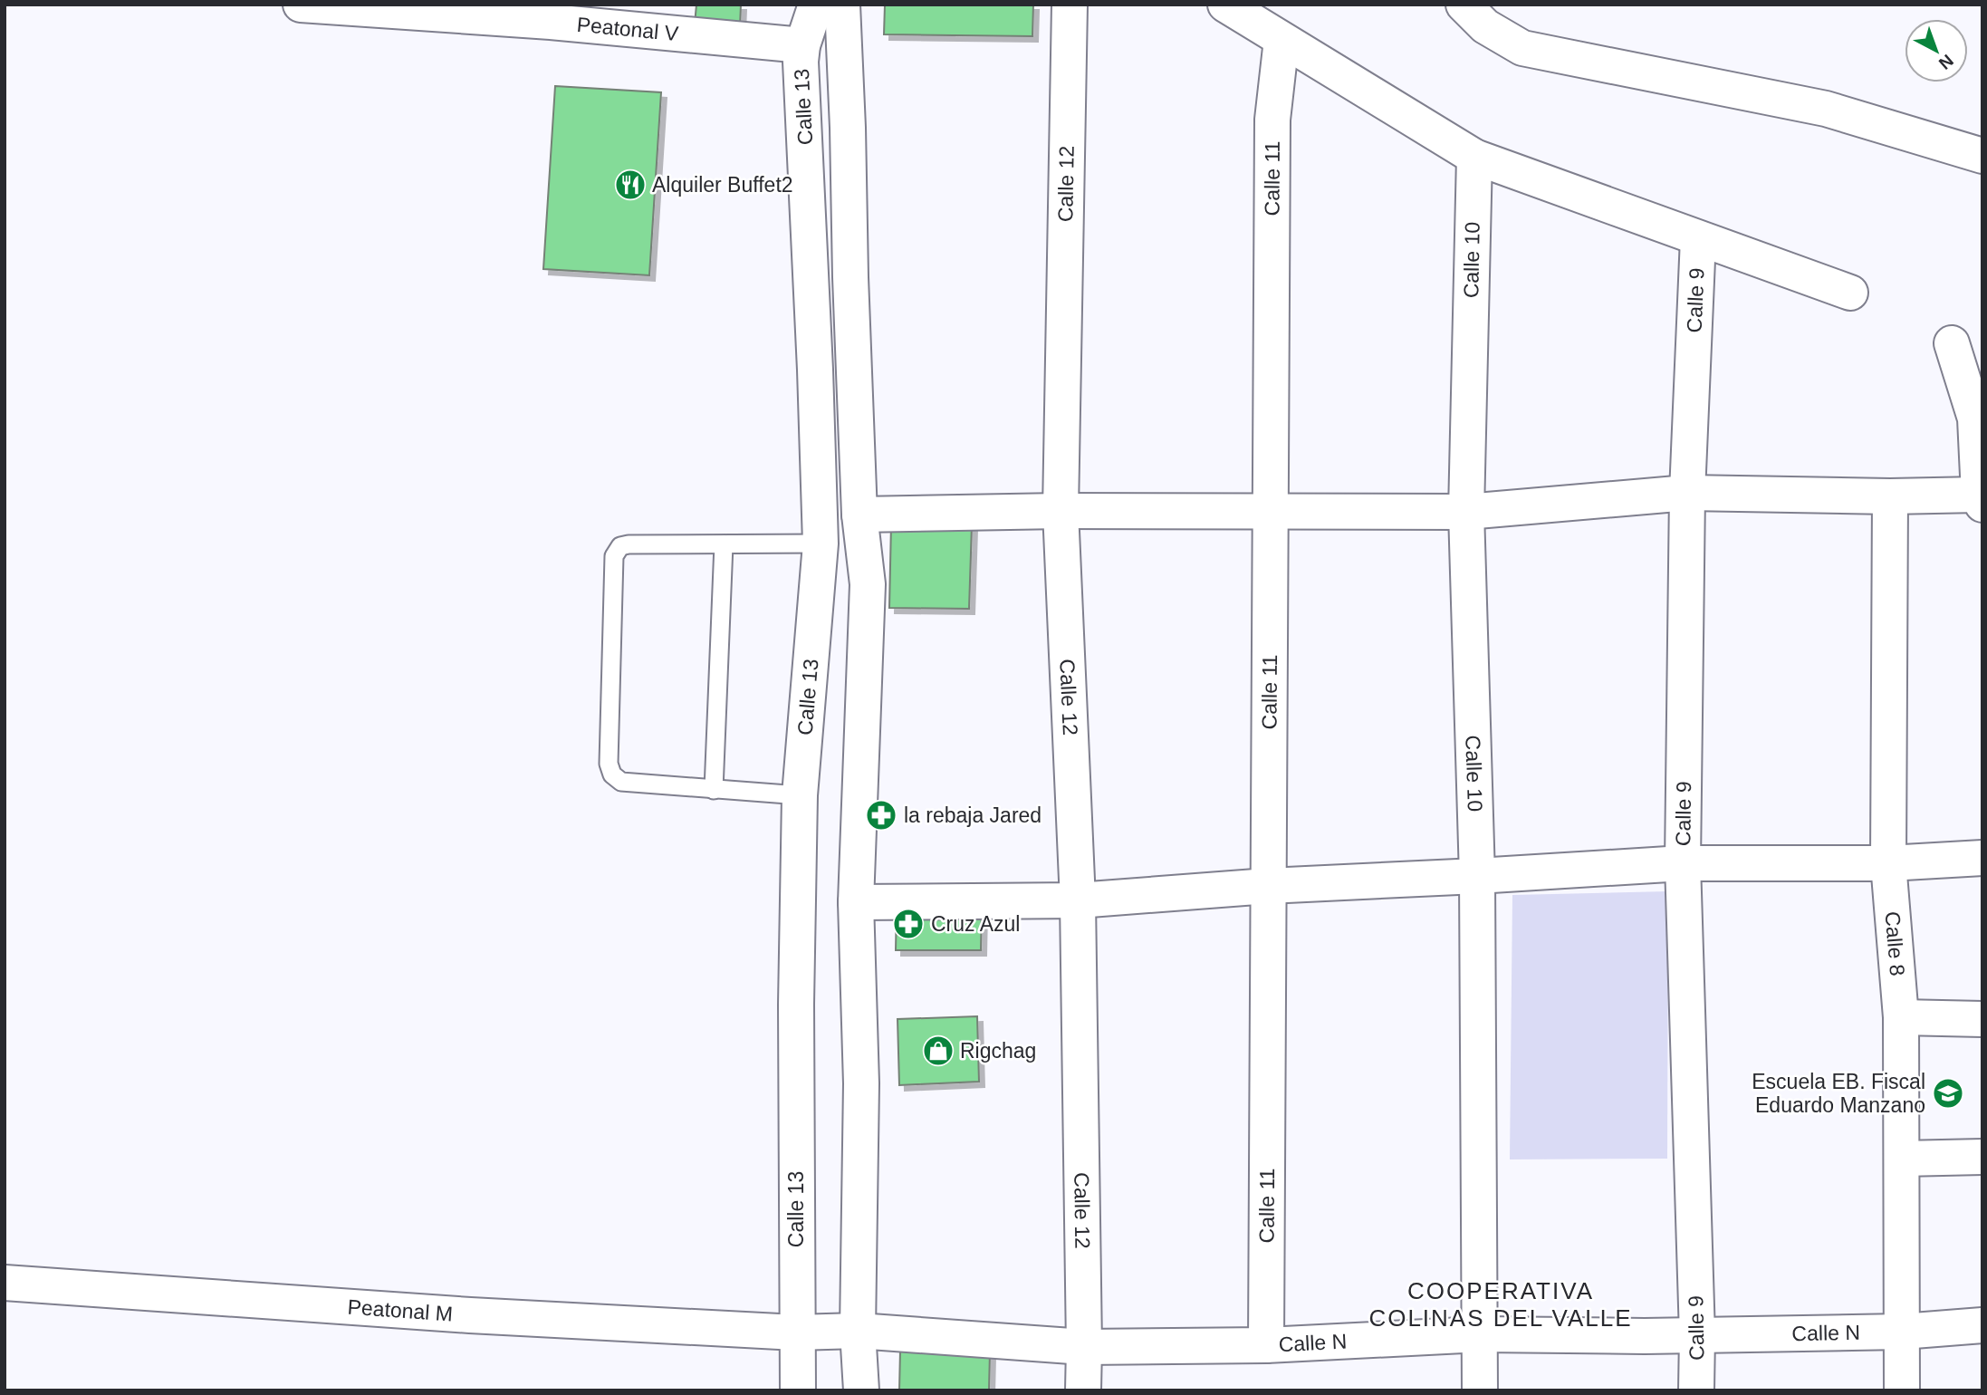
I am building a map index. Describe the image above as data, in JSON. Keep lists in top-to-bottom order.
{
  "streets": {
    "street": [
      "Peatonal V",
      "Calle 13",
      "Calle 11",
      "Calle 12",
      "Calle 10",
      "Calle 9",
      "Calle 8",
      "Peatonal M",
      "Calle N"
    ]
  },
  "crossings": [
    ["Peatonal V", "Calle 13"],
    ["Calle 13", "Peatonal M"],
    ["Calle 13", "Calle N"],
    ["Calle 11", "Calle N"],
    ["Calle 12", "Calle N"],
    ["Calle 10", "Calle N"],
    ["Calle 9", "Calle N"],
    ["Calle 8", "Calle N"],
    ["Peatonal M", "Calle N"]
  ],
  "districts": ["COOPERATIVA COLINAS DEL VALLE"],
  "places": {
    "restaurant": ["Alquiler Buffet2"],
    "pharmacy": ["la rebaja Jared", "Cruz Azul"],
    "shop": ["Rigchag"],
    "school or university": ["Escuela EB. Fiscal Eduardo Manzano"]
  },
  "north": "bottom right"
}
